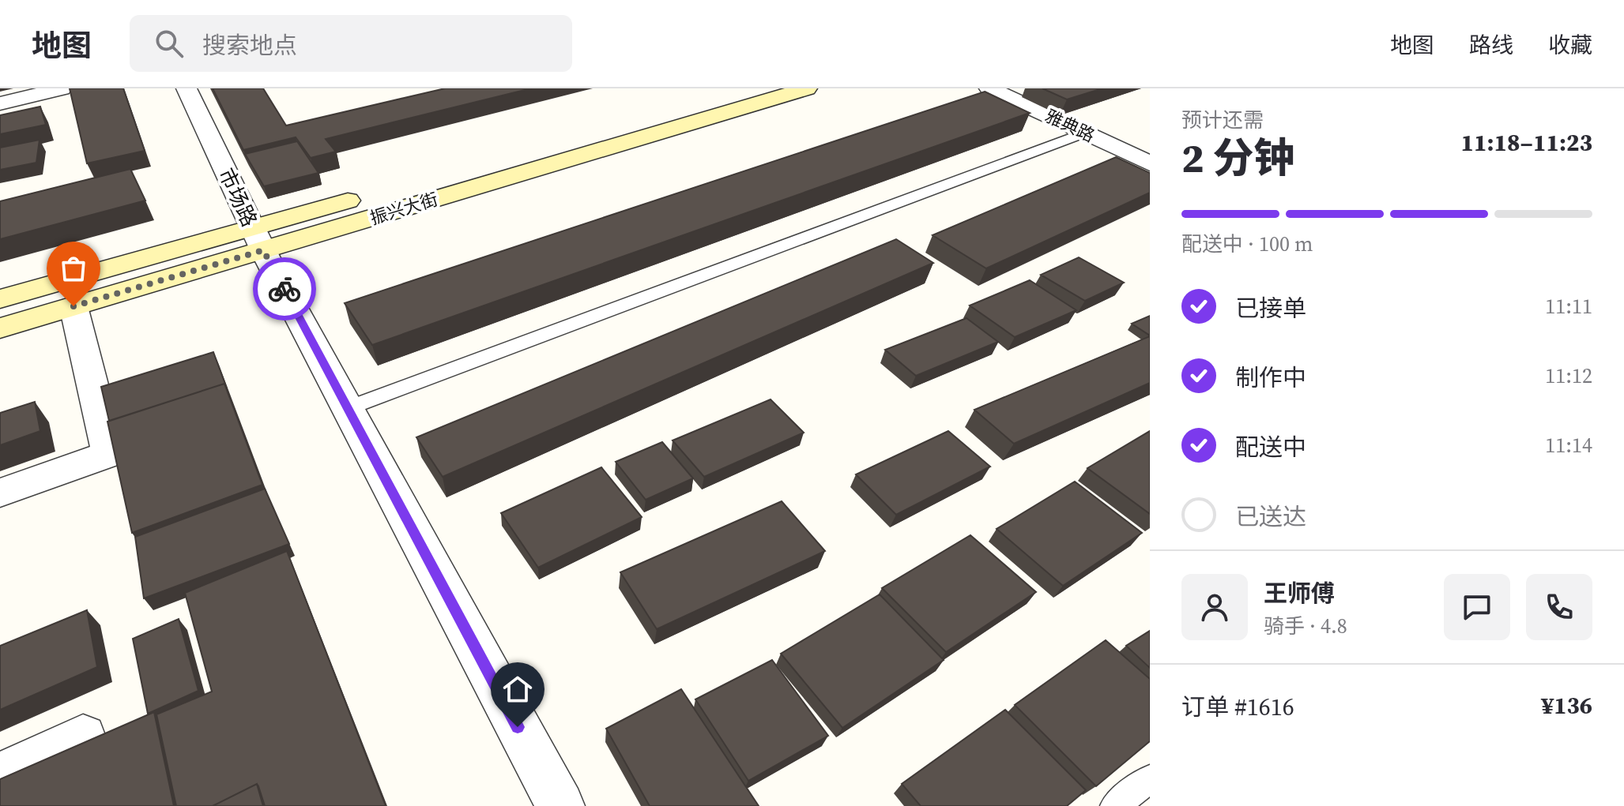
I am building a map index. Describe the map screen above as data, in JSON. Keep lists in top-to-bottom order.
{
  "streets": {
    "street": ["雅典路", "市场路", "振兴大街"]
  },
  "crossings": [
    ["市场路", "振兴大街"]
  ],
  "page": {
    "header": "地图",
    "search": "搜索地点",
    "nav": ["地图", "路线", "收藏"],
    "heading": ["2 分钟", "预计还需", "11:18–11:23"],
    "panel": [
      "王师傅",
      "骑手 · 4.8",
      "订单 #1616",
      "¥136"
    ],
    "bar": "配送中 · 100 m",
    "list": [
      ["已接单", "11:11"],
      ["制作中", "11:12"],
      ["配送中", "11:14"],
      "已送达"
    ]
  }
}
